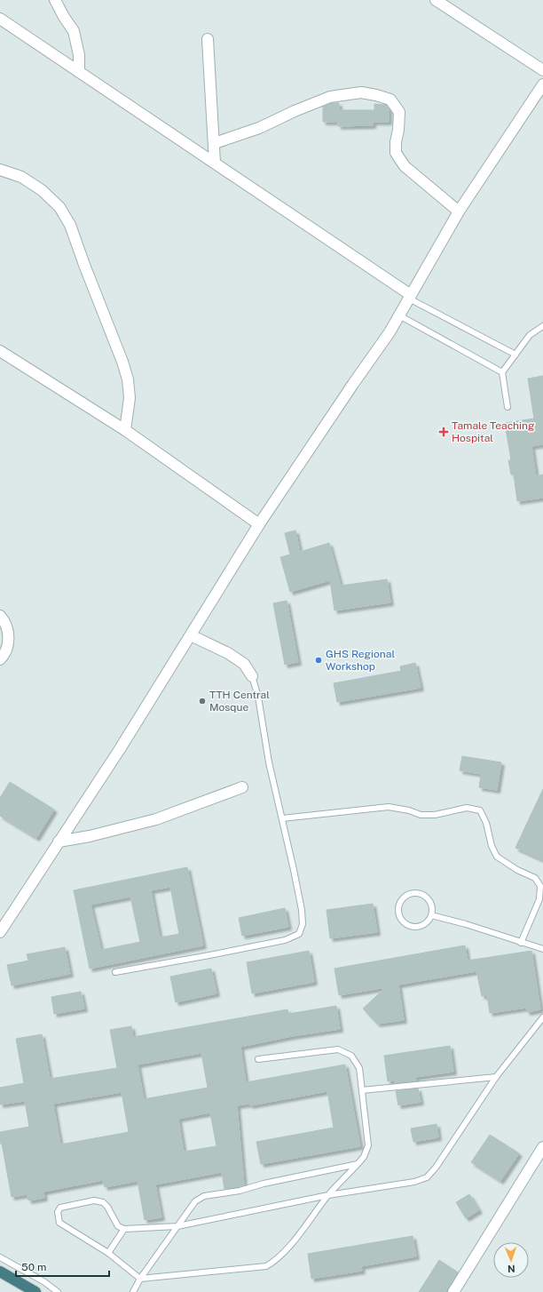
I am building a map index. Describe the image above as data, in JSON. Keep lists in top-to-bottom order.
{
  "places": {
    "health": ["Tamale Teaching Hospital"],
    "other": ["GHS Regional Workshop", "TTH Central Mosque"]
  },
  "scale_bar": "50 m",
  "north": "bottom"
}
